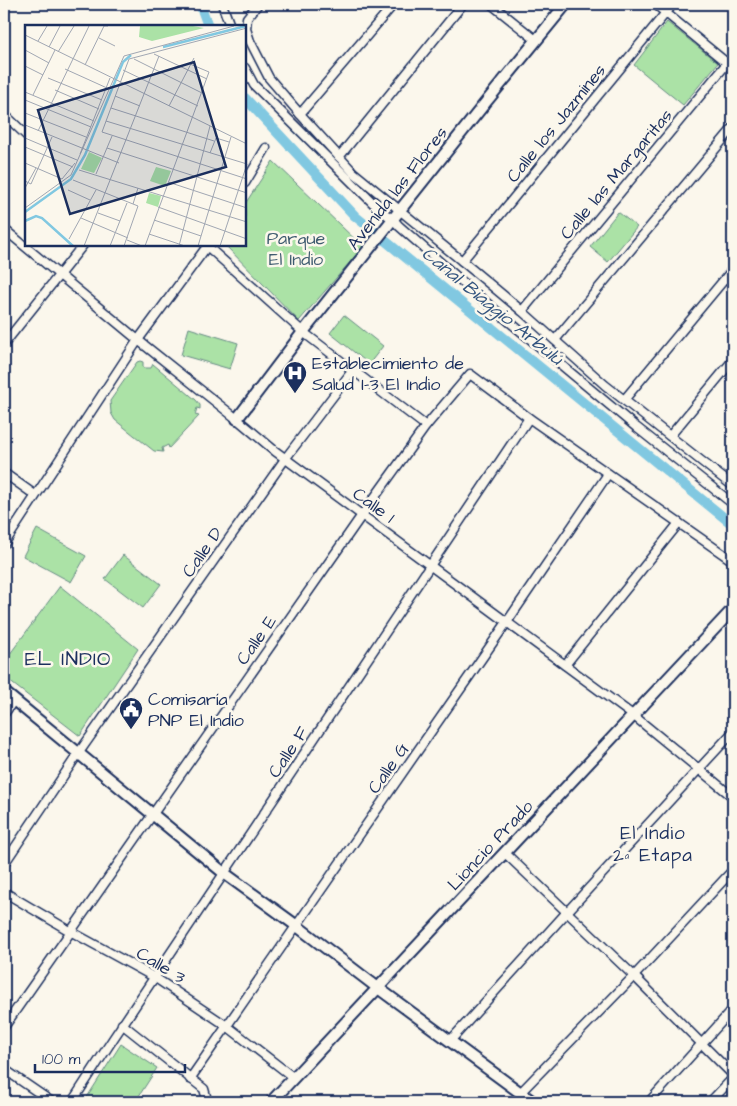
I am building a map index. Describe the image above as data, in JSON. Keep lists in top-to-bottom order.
{
  "streets": {
    "street": [
      "Calle los Jazmines",
      "Calle las Margaritas",
      "Avenida las Flores",
      "Calle 1",
      "Calle D",
      "Calle E",
      "Calle F",
      "Calle G",
      "Lioncio Prado",
      "Calle 3"
    ]
  },
  "crossings": [
    ["Avenida las Flores", "Calle 1"],
    ["Calle 1", "Calle D"],
    ["Calle 1", "Calle E"],
    ["Calle 1", "Calle F"],
    ["Calle 1", "Calle G"],
    ["Calle 1", "Lioncio Prado"],
    ["Calle E", "Calle F"],
    ["Calle E", "Calle 3"],
    ["Calle F", "Calle 3"],
    ["Calle G", "Calle 3"],
    ["Lioncio Prado", "Calle 3"]
  ],
  "districts": ["EL INDIO", "El Indio 2ª Etapa"],
  "water": ["Canal Biaggio Arbulú"],
  "parks": ["Parque El Indio"],
  "places": {
    "hospital": ["Establecimiento de Salud I-3 El Indio"],
    "public building": ["Comisaría PNP El Indio"]
  },
  "scale_bar": "100 m"
}
